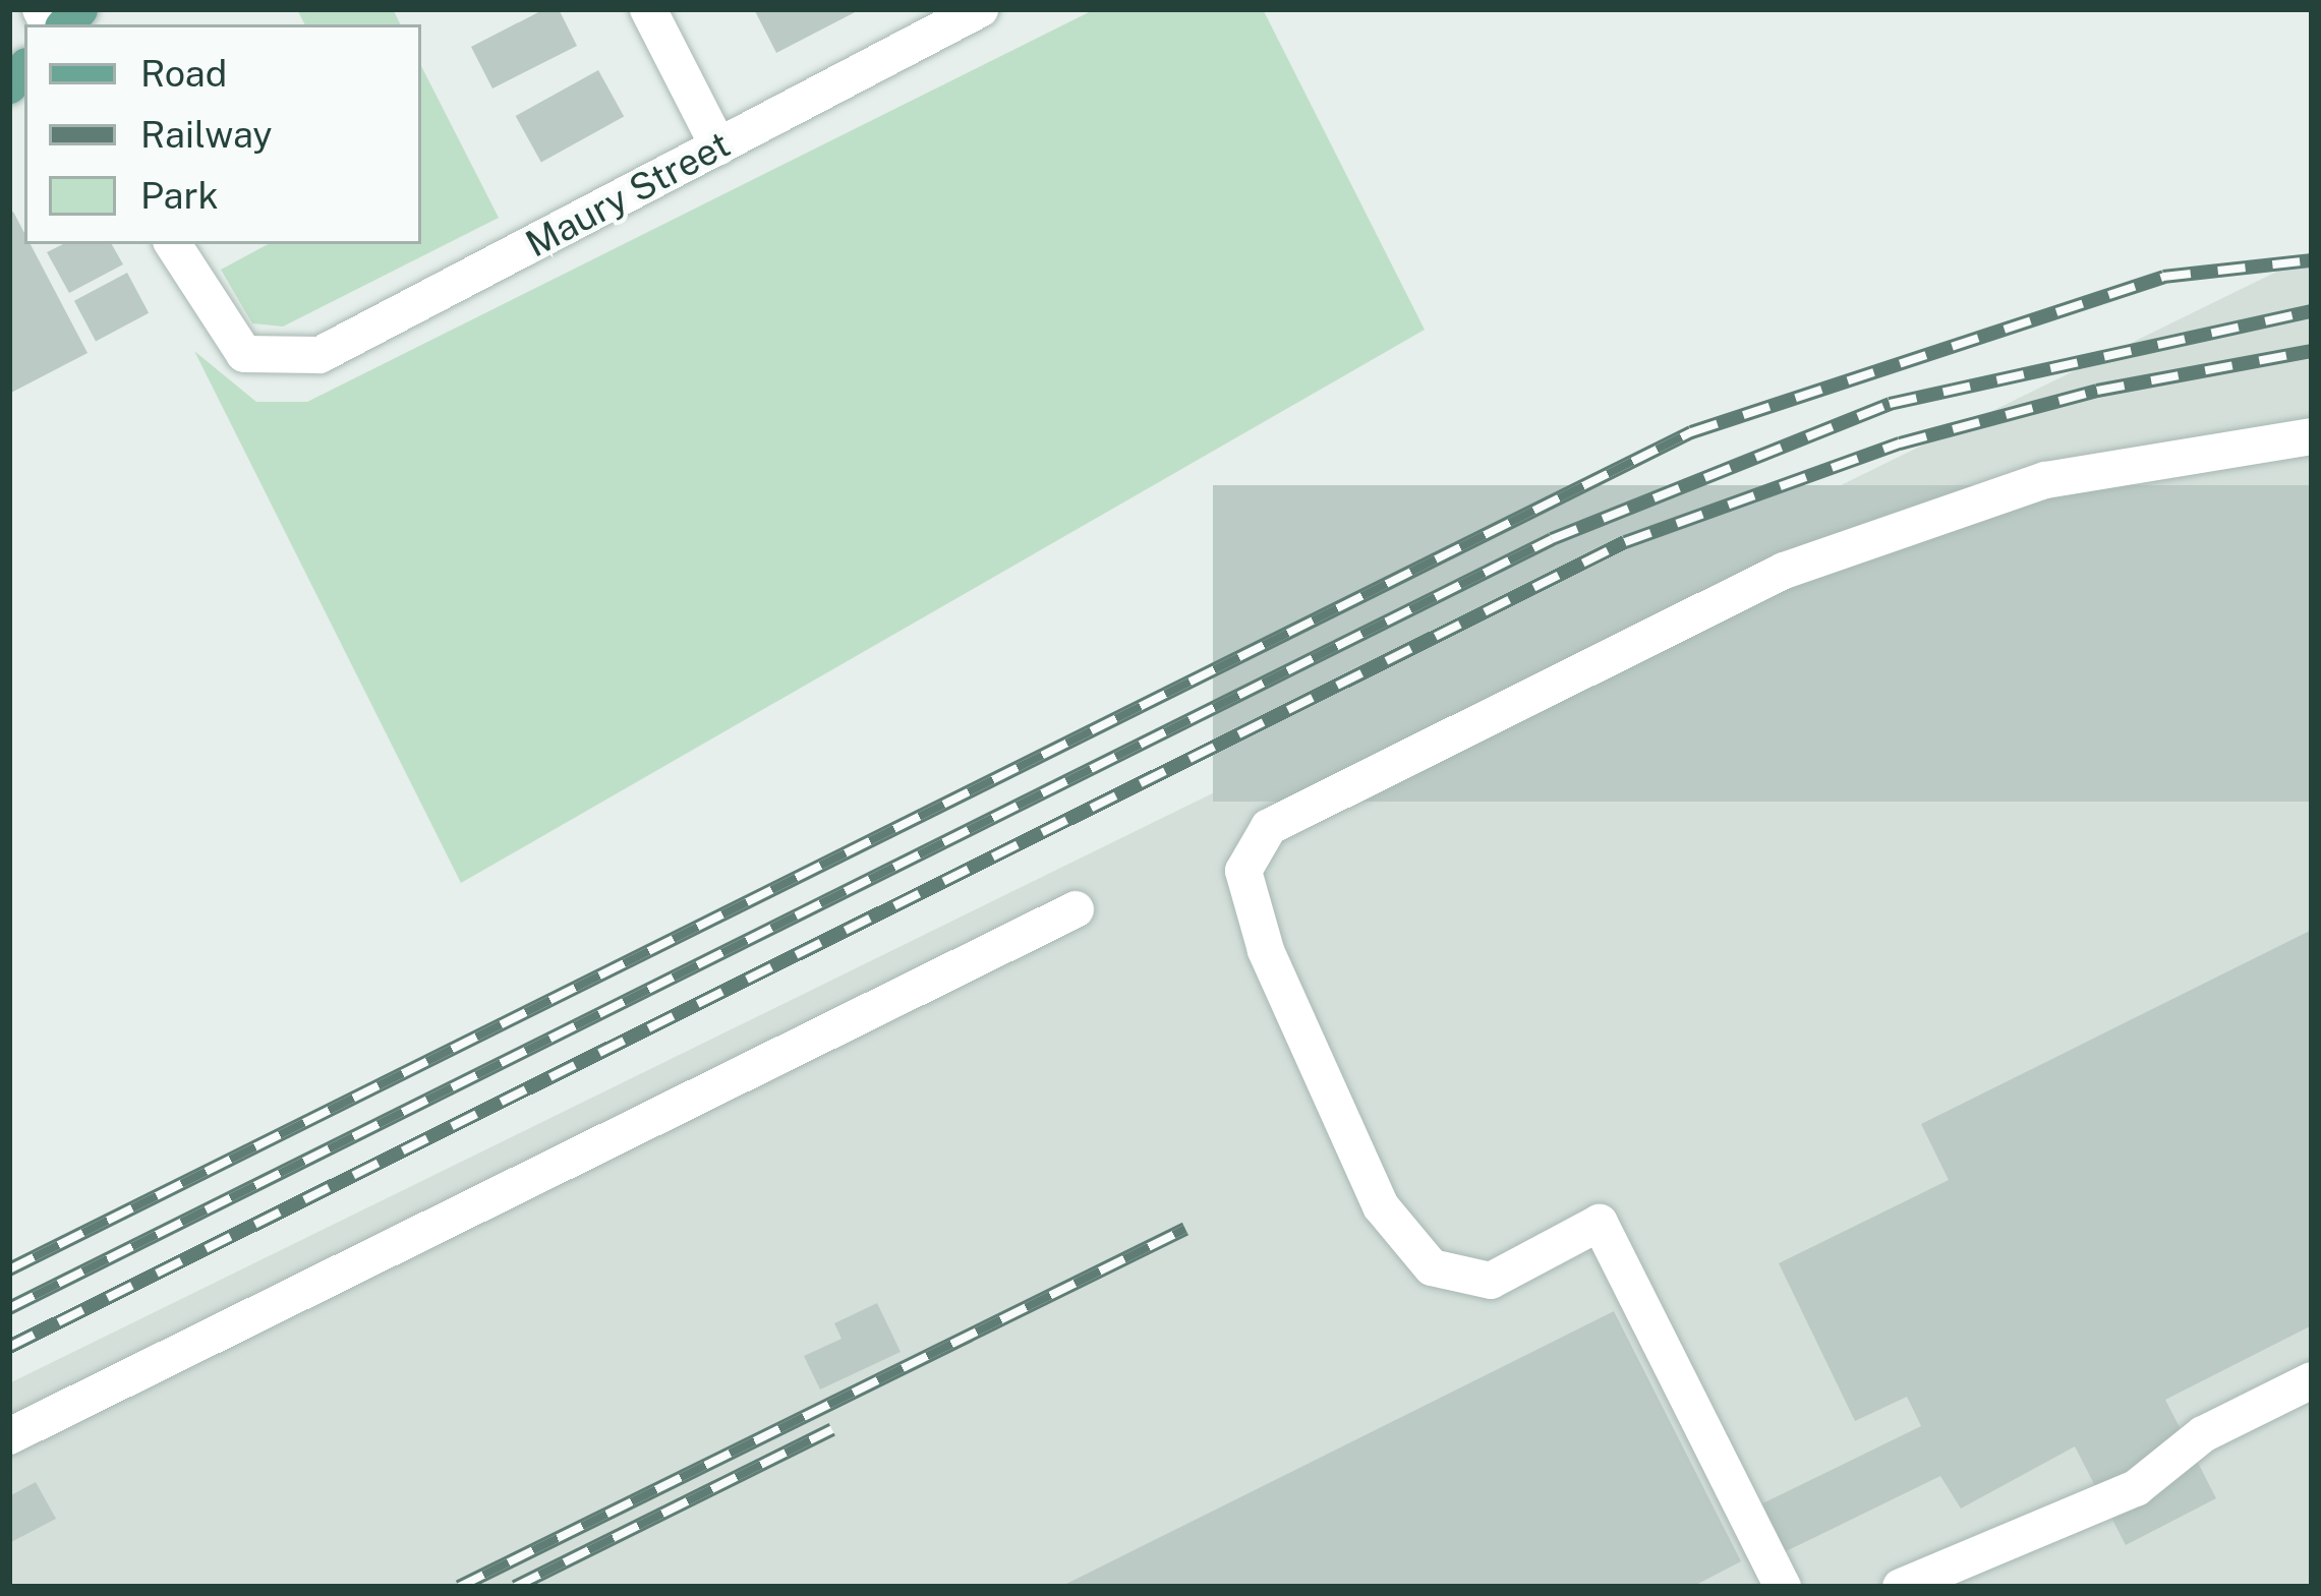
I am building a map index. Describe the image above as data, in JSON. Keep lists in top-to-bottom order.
{
  "streets": {
    "street": ["Maury Street"]
  },
  "legend": ["Road", "Railway", "Park"]
}
